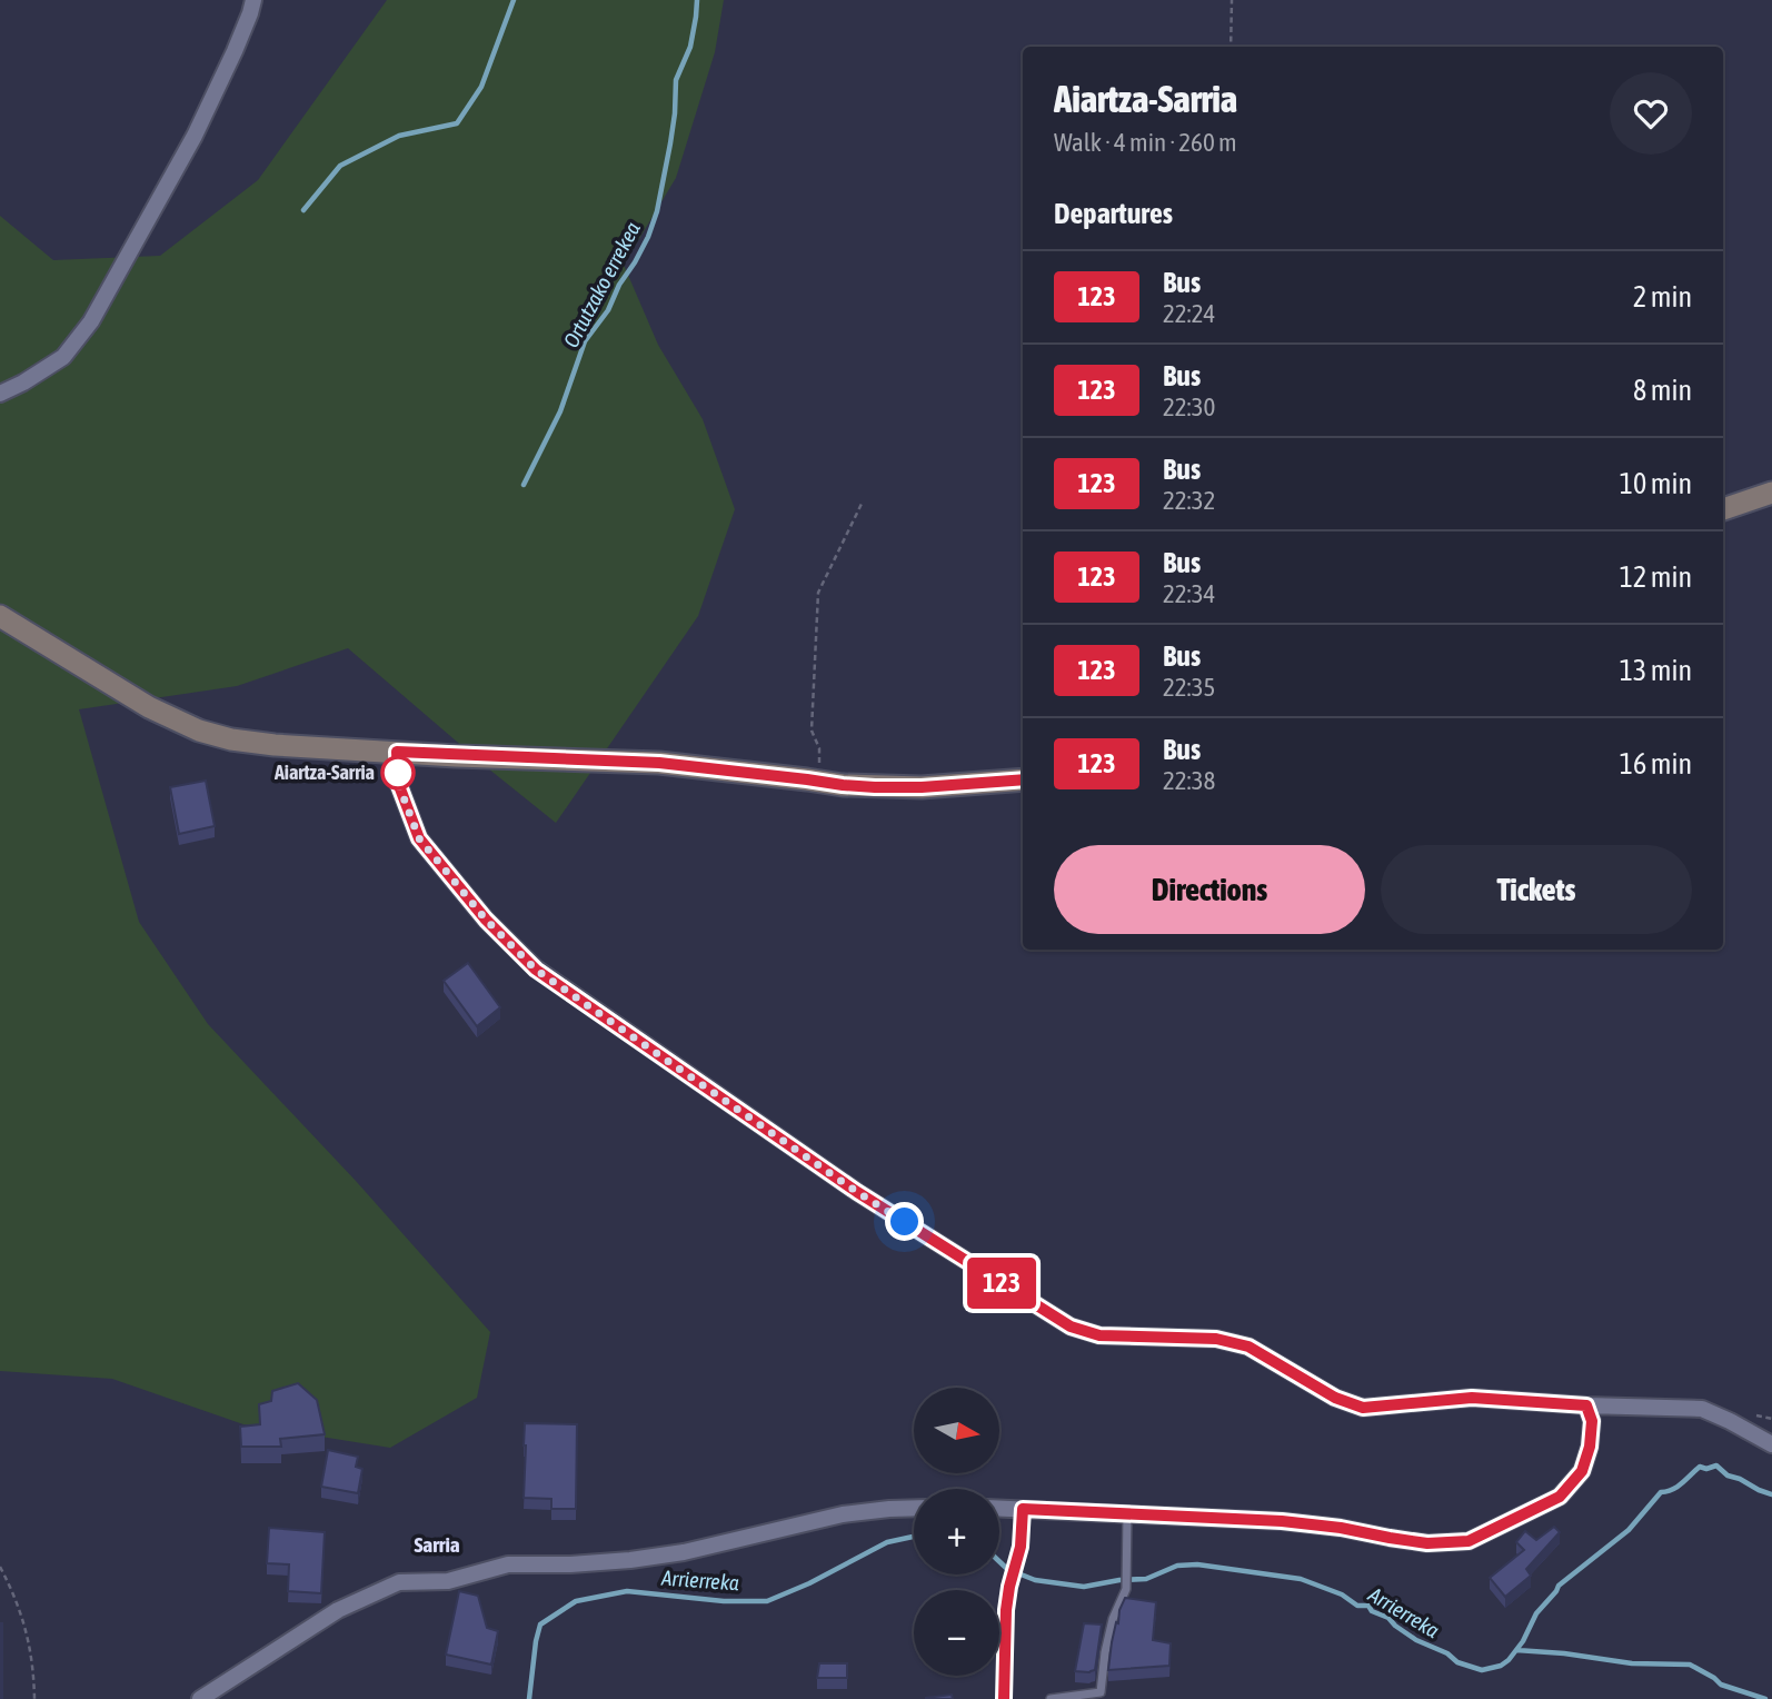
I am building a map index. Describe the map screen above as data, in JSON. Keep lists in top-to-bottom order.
{
  "districts": ["Sarria"],
  "water": ["Ortutzako errekea", "Arrierreka"],
  "places": ["Aiartza-Sarria"],
  "lines": ["bus line 123"],
  "north": "right",
  "page": {
    "on_map": "123",
    "heading": [
      ["Aiartza-Sarria", "Walk · 4 min · 260 m"],
      "Departures"
    ],
    "list": [
      {
        "mark": "123",
        "name": "Bus",
        "note": "22:24",
        "value": "2 min"
      },
      {
        "mark": "123",
        "name": "Bus",
        "note": "22:30",
        "value": "8 min"
      },
      {
        "mark": "123",
        "name": "Bus",
        "note": "22:32",
        "value": "10 min"
      },
      {
        "mark": "123",
        "name": "Bus",
        "note": "22:34",
        "value": "12 min"
      },
      {
        "mark": "123",
        "name": "Bus",
        "note": "22:35",
        "value": "13 min"
      },
      {
        "mark": "123",
        "name": "Bus",
        "note": "22:38",
        "value": "16 min"
      }
    ],
    "buttons": ["Directions", "Tickets"],
    "map_buttons": ["+", "−"]
  }
}
